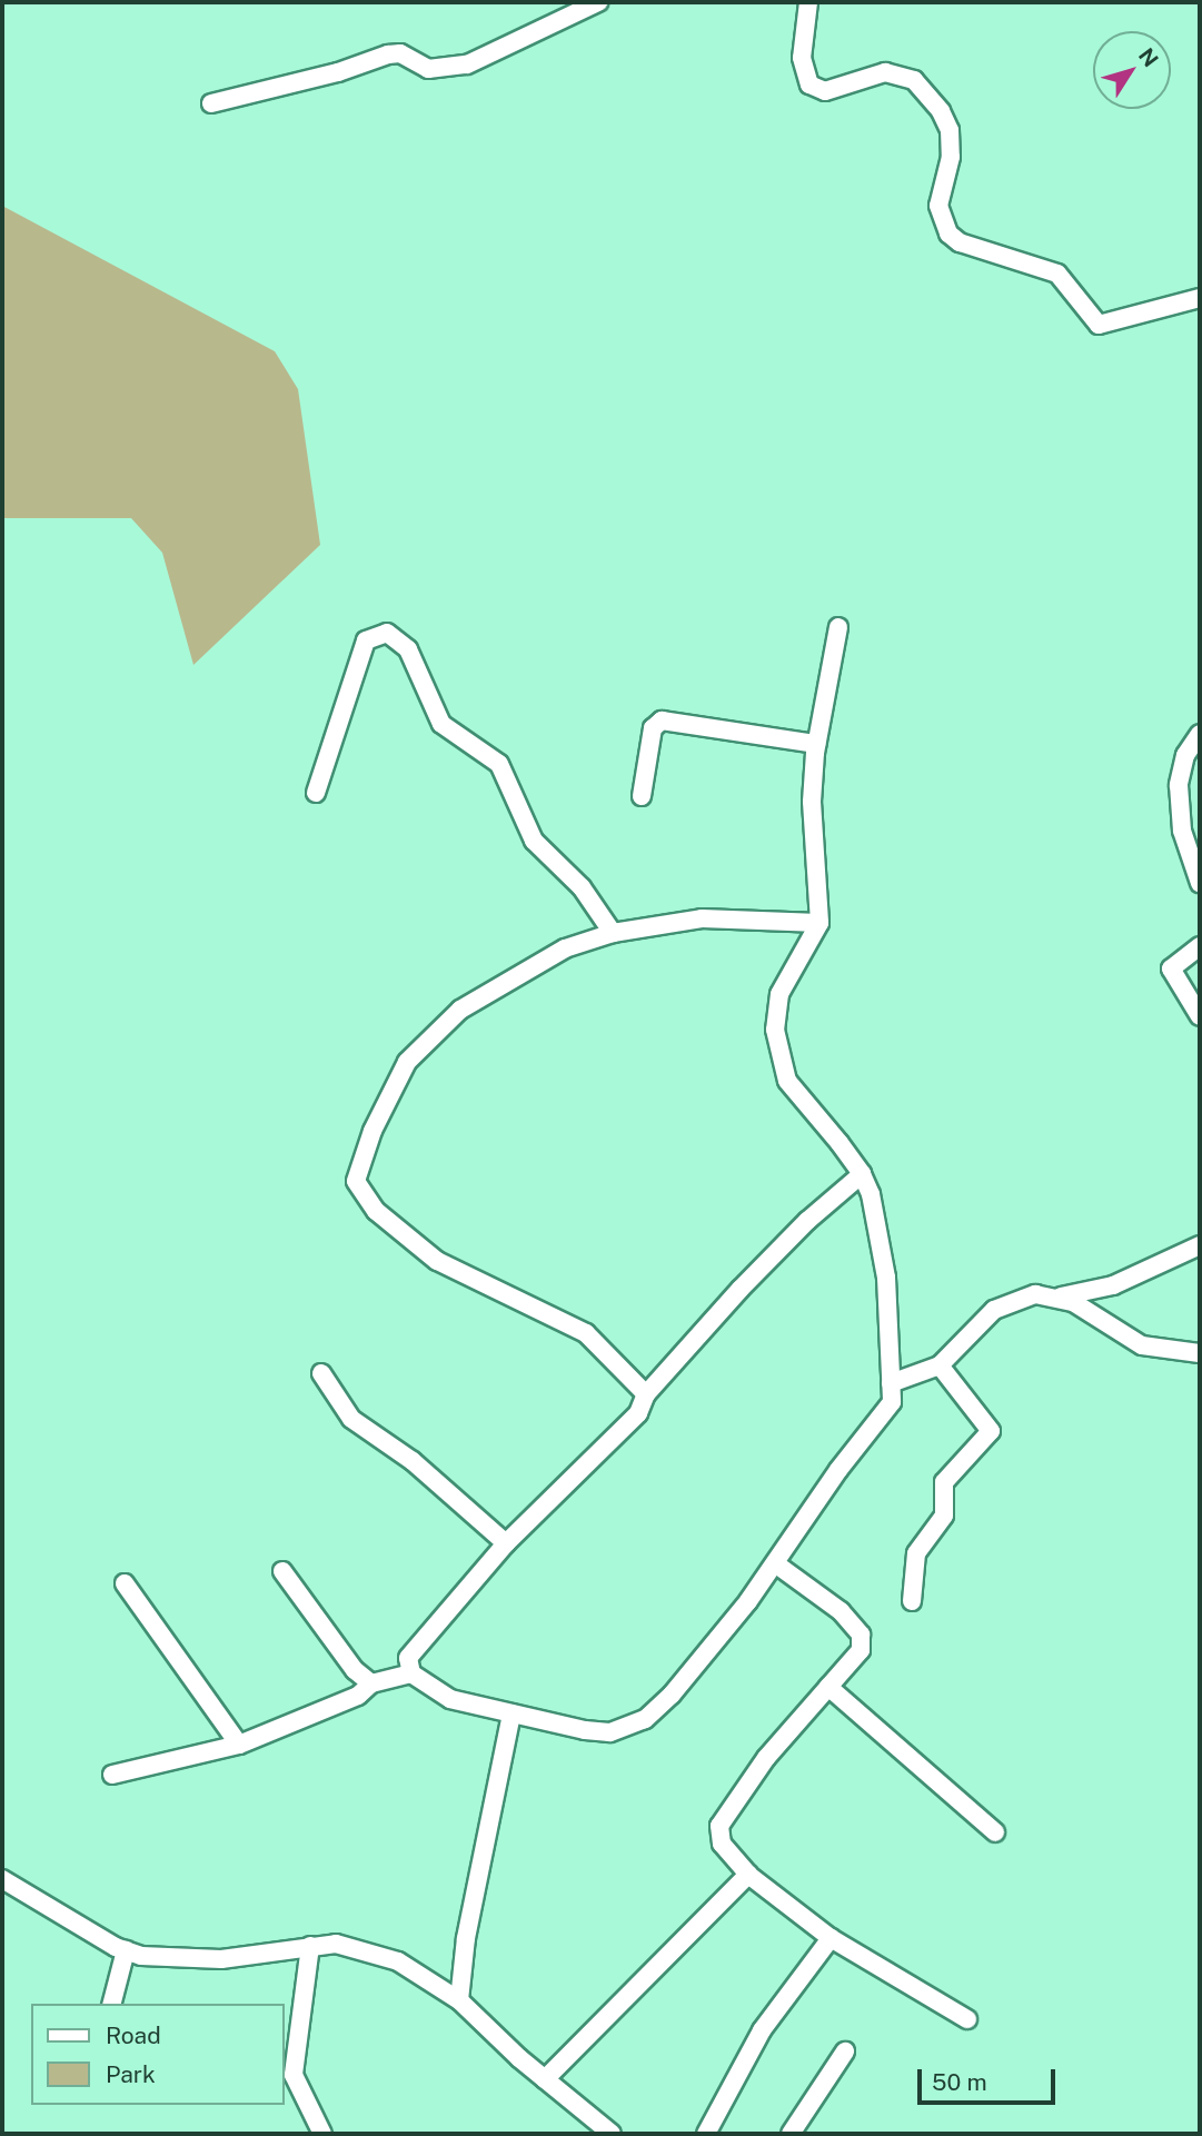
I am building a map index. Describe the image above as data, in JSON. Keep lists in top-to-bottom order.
{
  "legend": ["Road", "Park"],
  "scale_bar": "50 m",
  "north": "top right"
}
